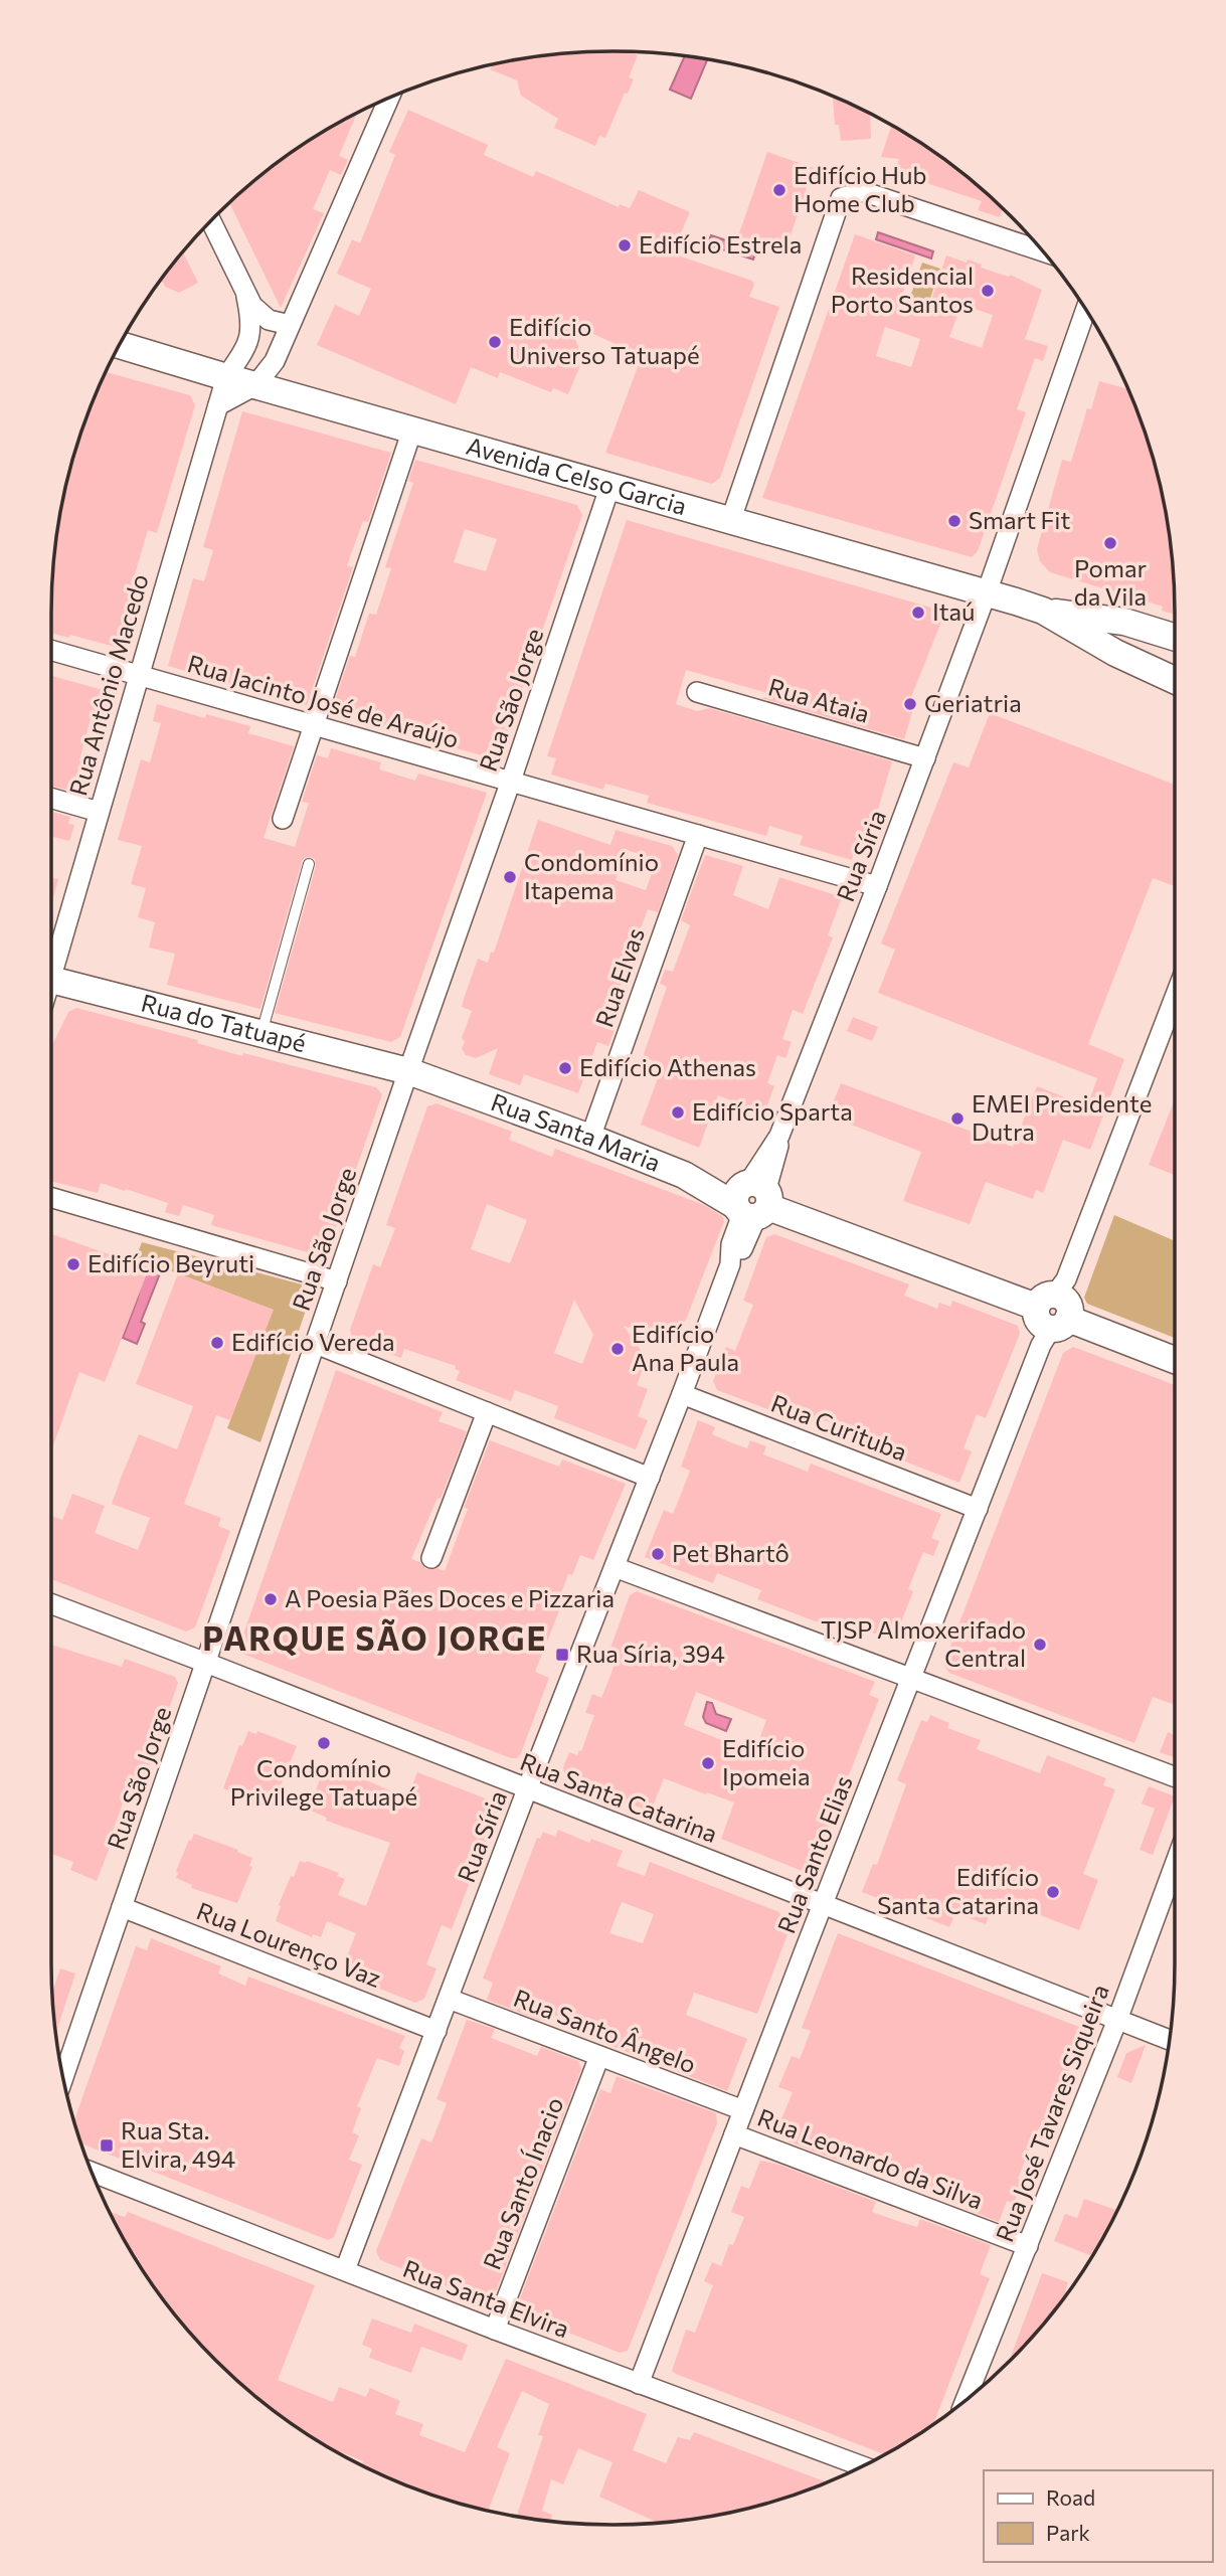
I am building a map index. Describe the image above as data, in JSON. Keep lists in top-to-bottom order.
{
  "streets": {
    "main road": ["Avenida Celso Garcia", "Rua do Tatuapé", "Rua Santa Maria"],
    "street": [
      "Rua Antônio Macedo",
      "Rua São Jorge",
      "Rua Ataia",
      "Rua Jacinto José de Araújo",
      "Rua Síria",
      "Rua Elvas",
      "Rua Curituba",
      "Rua Santa Catarina",
      "Rua Santo Elias",
      "Rua Lourenço Vaz",
      "Rua Santo Ângelo",
      "Rua José Tavares Siqueira",
      "Rua Leonardo da Silva",
      "Rua Santo Ínacio",
      "Rua Santa Elvira"
    ]
  },
  "crossings": [
    ["Avenida Celso Garcia", "Rua Antônio Macedo"],
    ["Avenida Celso Garcia", "Rua São Jorge"],
    ["Avenida Celso Garcia", "Rua Síria"],
    ["Rua Antônio Macedo", "Rua Jacinto José de Araújo"],
    ["Rua São Jorge", "Rua Jacinto José de Araújo"],
    ["Rua São Jorge", "Rua do Tatuapé"],
    ["Rua São Jorge", "Rua Santa Maria"],
    ["Rua São Jorge", "Rua Santa Catarina"],
    ["Rua São Jorge", "Rua Lourenço Vaz"],
    ["Rua Ataia", "Rua Síria"],
    ["Rua Jacinto José de Araújo", "Rua Síria"],
    ["Rua Jacinto José de Araújo", "Rua Elvas"],
    ["Rua Síria", "Rua Santa Maria"],
    ["Rua Síria", "Rua Curituba"],
    ["Rua Síria", "Rua Santa Catarina"],
    ["Rua Síria", "Rua Lourenço Vaz"],
    ["Rua Síria", "Rua Santo Ângelo"],
    ["Rua Síria", "Rua Santa Elvira"],
    ["Rua Elvas", "Rua Santa Maria"],
    ["Rua do Tatuapé", "Rua Santa Maria"],
    ["Rua Santa Maria", "Rua Santo Elias"],
    ["Rua Curituba", "Rua Santo Elias"],
    ["Rua Santa Catarina", "Rua Santo Elias"],
    ["Rua Santa Catarina", "Rua José Tavares Siqueira"],
    ["Rua Santo Elias", "Rua Santo Ângelo"],
    ["Rua Santo Elias", "Rua Leonardo da Silva"],
    ["Rua Santo Elias", "Rua Santa Elvira"],
    ["Rua Santo Ângelo", "Rua Santo Ínacio"],
    ["Rua José Tavares Siqueira", "Rua Leonardo da Silva"],
    ["Rua Santo Ínacio", "Rua Santa Elvira"]
  ],
  "districts": ["PARQUE SÃO JORGE"],
  "places": {
    "other": [
      "Edifício Hub Home Club",
      "Edifício Estrela",
      "Residencial Porto Santos",
      "Edifício Universo Tatuapé",
      "Smart Fit",
      "Pomar da Vila",
      "Itaú",
      "Geriatria",
      "Condomínio Itapema",
      "Edifício Athenas",
      "Edifício Sparta",
      "EMEI Presidente Dutra",
      "Edifício Beyruti",
      "Edifício Vereda",
      "Edifício Ana Paula",
      "Pet Bhartô",
      "A Poesia Pães Doces e Pizzaria",
      "TJSP Almoxerifado Central",
      "Condomínio Privilege Tatuapé",
      "Edifício Ipomeia",
      "Edifício Santa Catarina"
    ],
    "transit": ["Rua Síria, 394", "Rua Sta. Elvira, 494"]
  },
  "legend": ["Road", "Park"]
}
